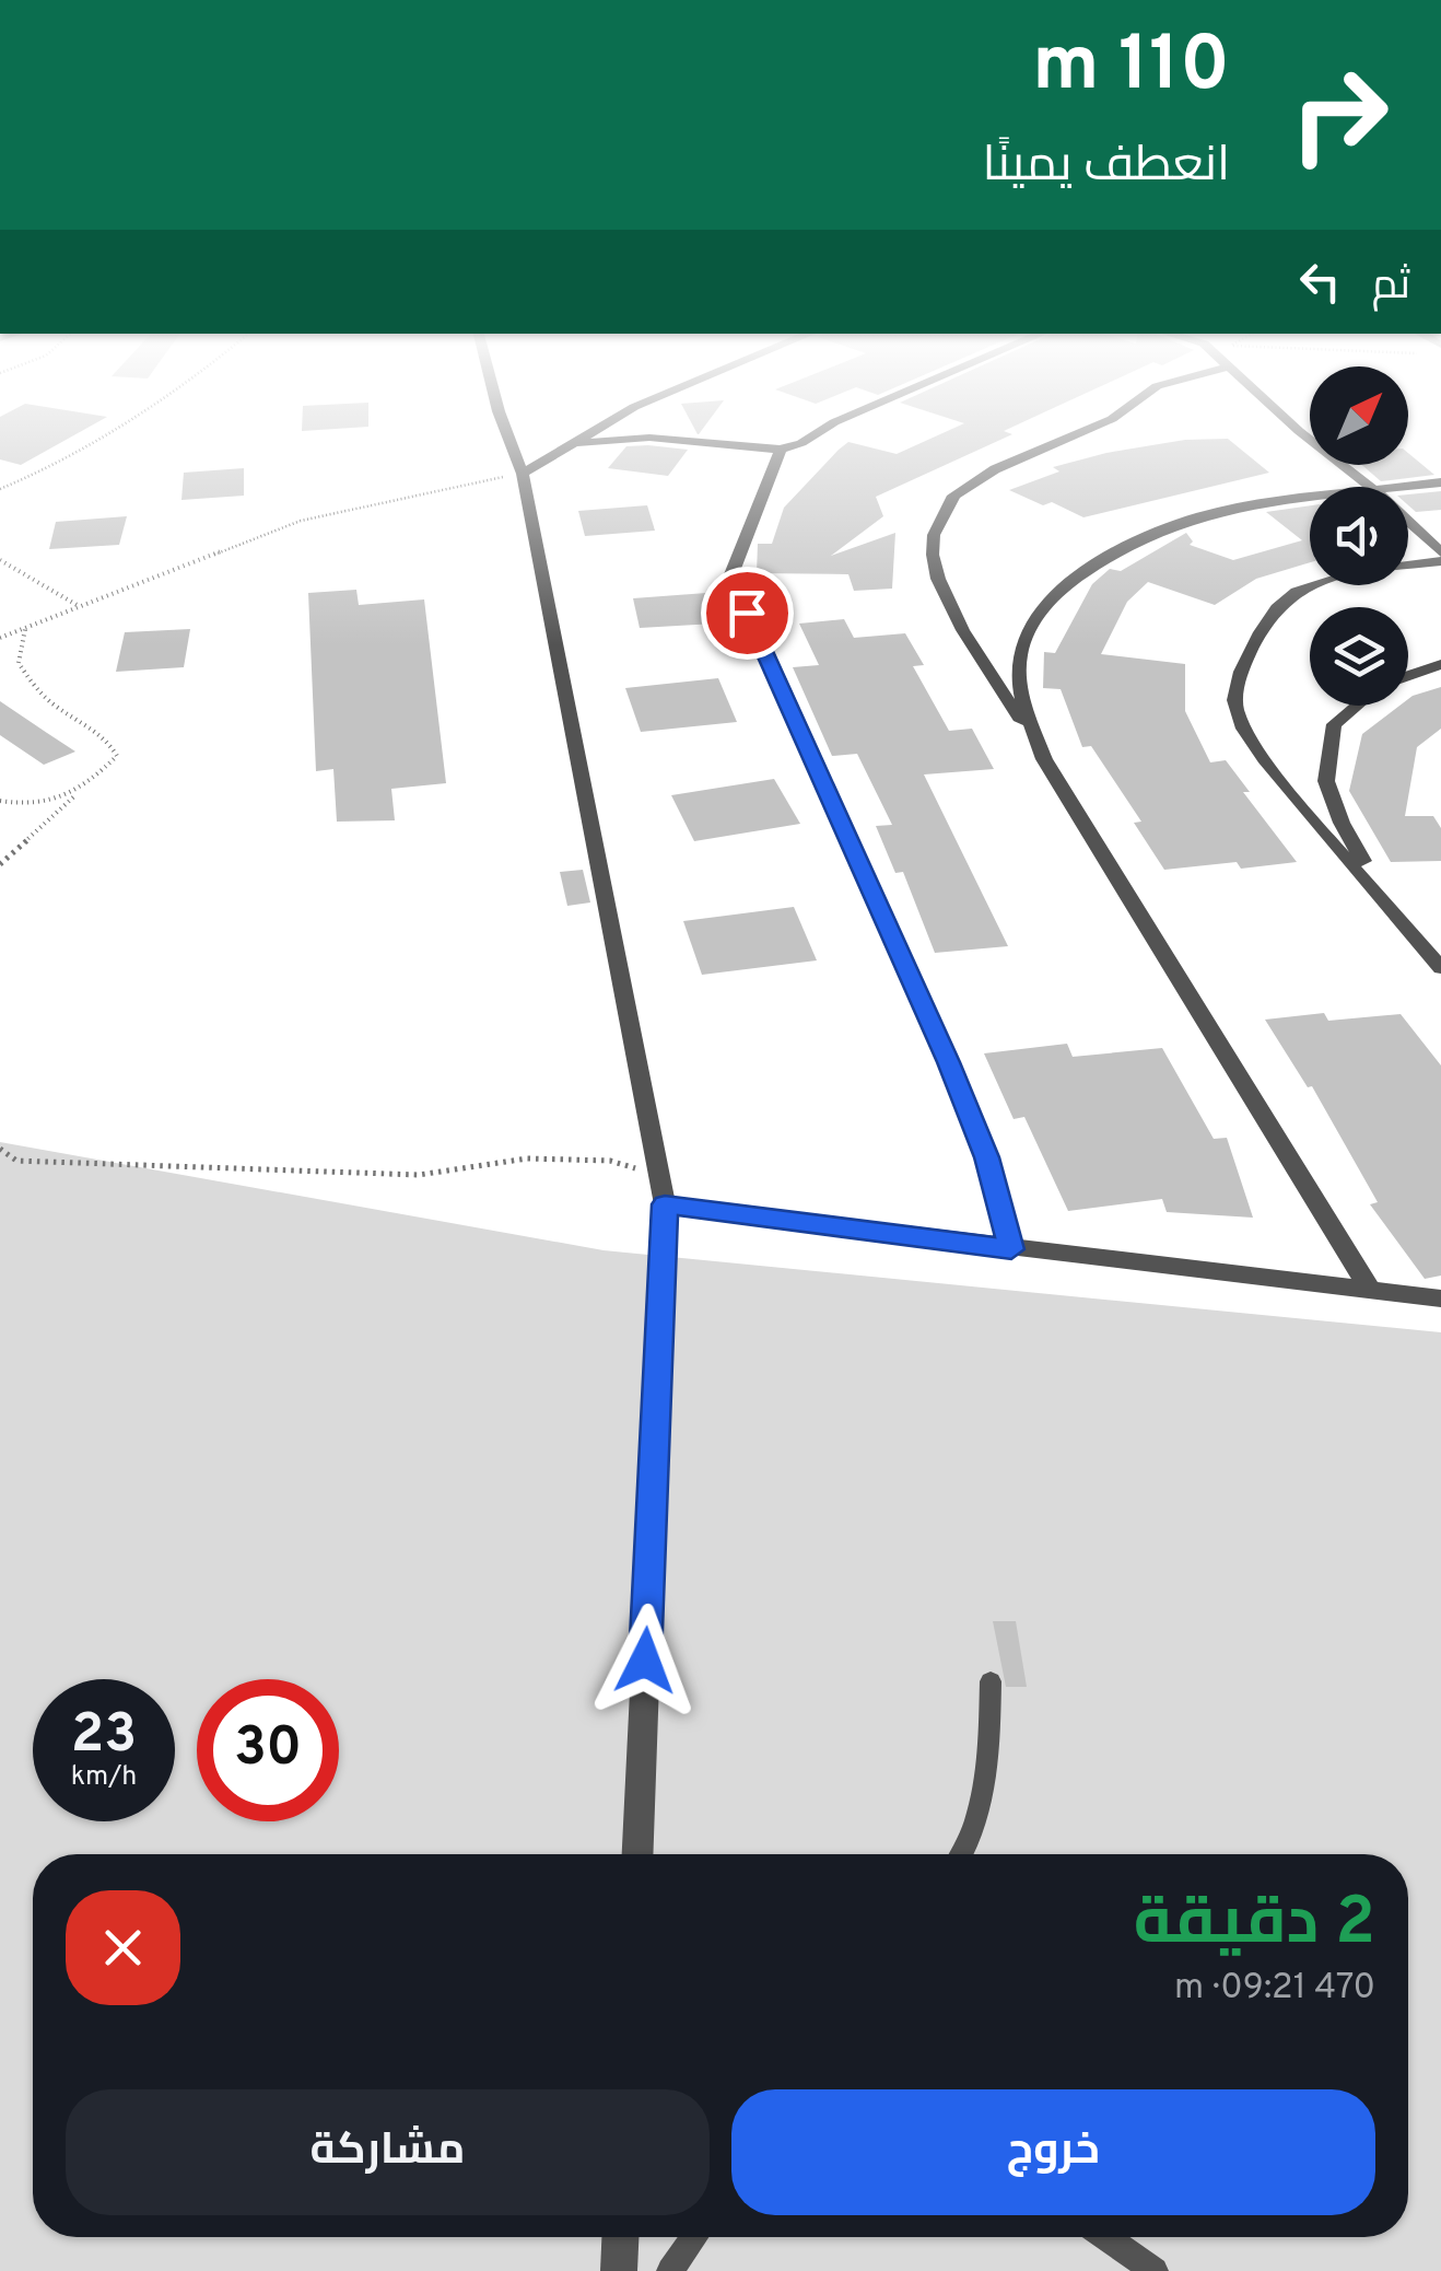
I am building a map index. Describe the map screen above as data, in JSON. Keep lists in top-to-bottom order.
{
  "north": "top right",
  "page": {
    "turn": ["110 m", "انعطف يمينًا"],
    "then": "ثم",
    "speed": "23 km/h",
    "limit": "30",
    "heading": ["2 دقيقة", "470 m · 09:21"],
    "buttons": ["خروج", "مشاركة"]
  }
}
